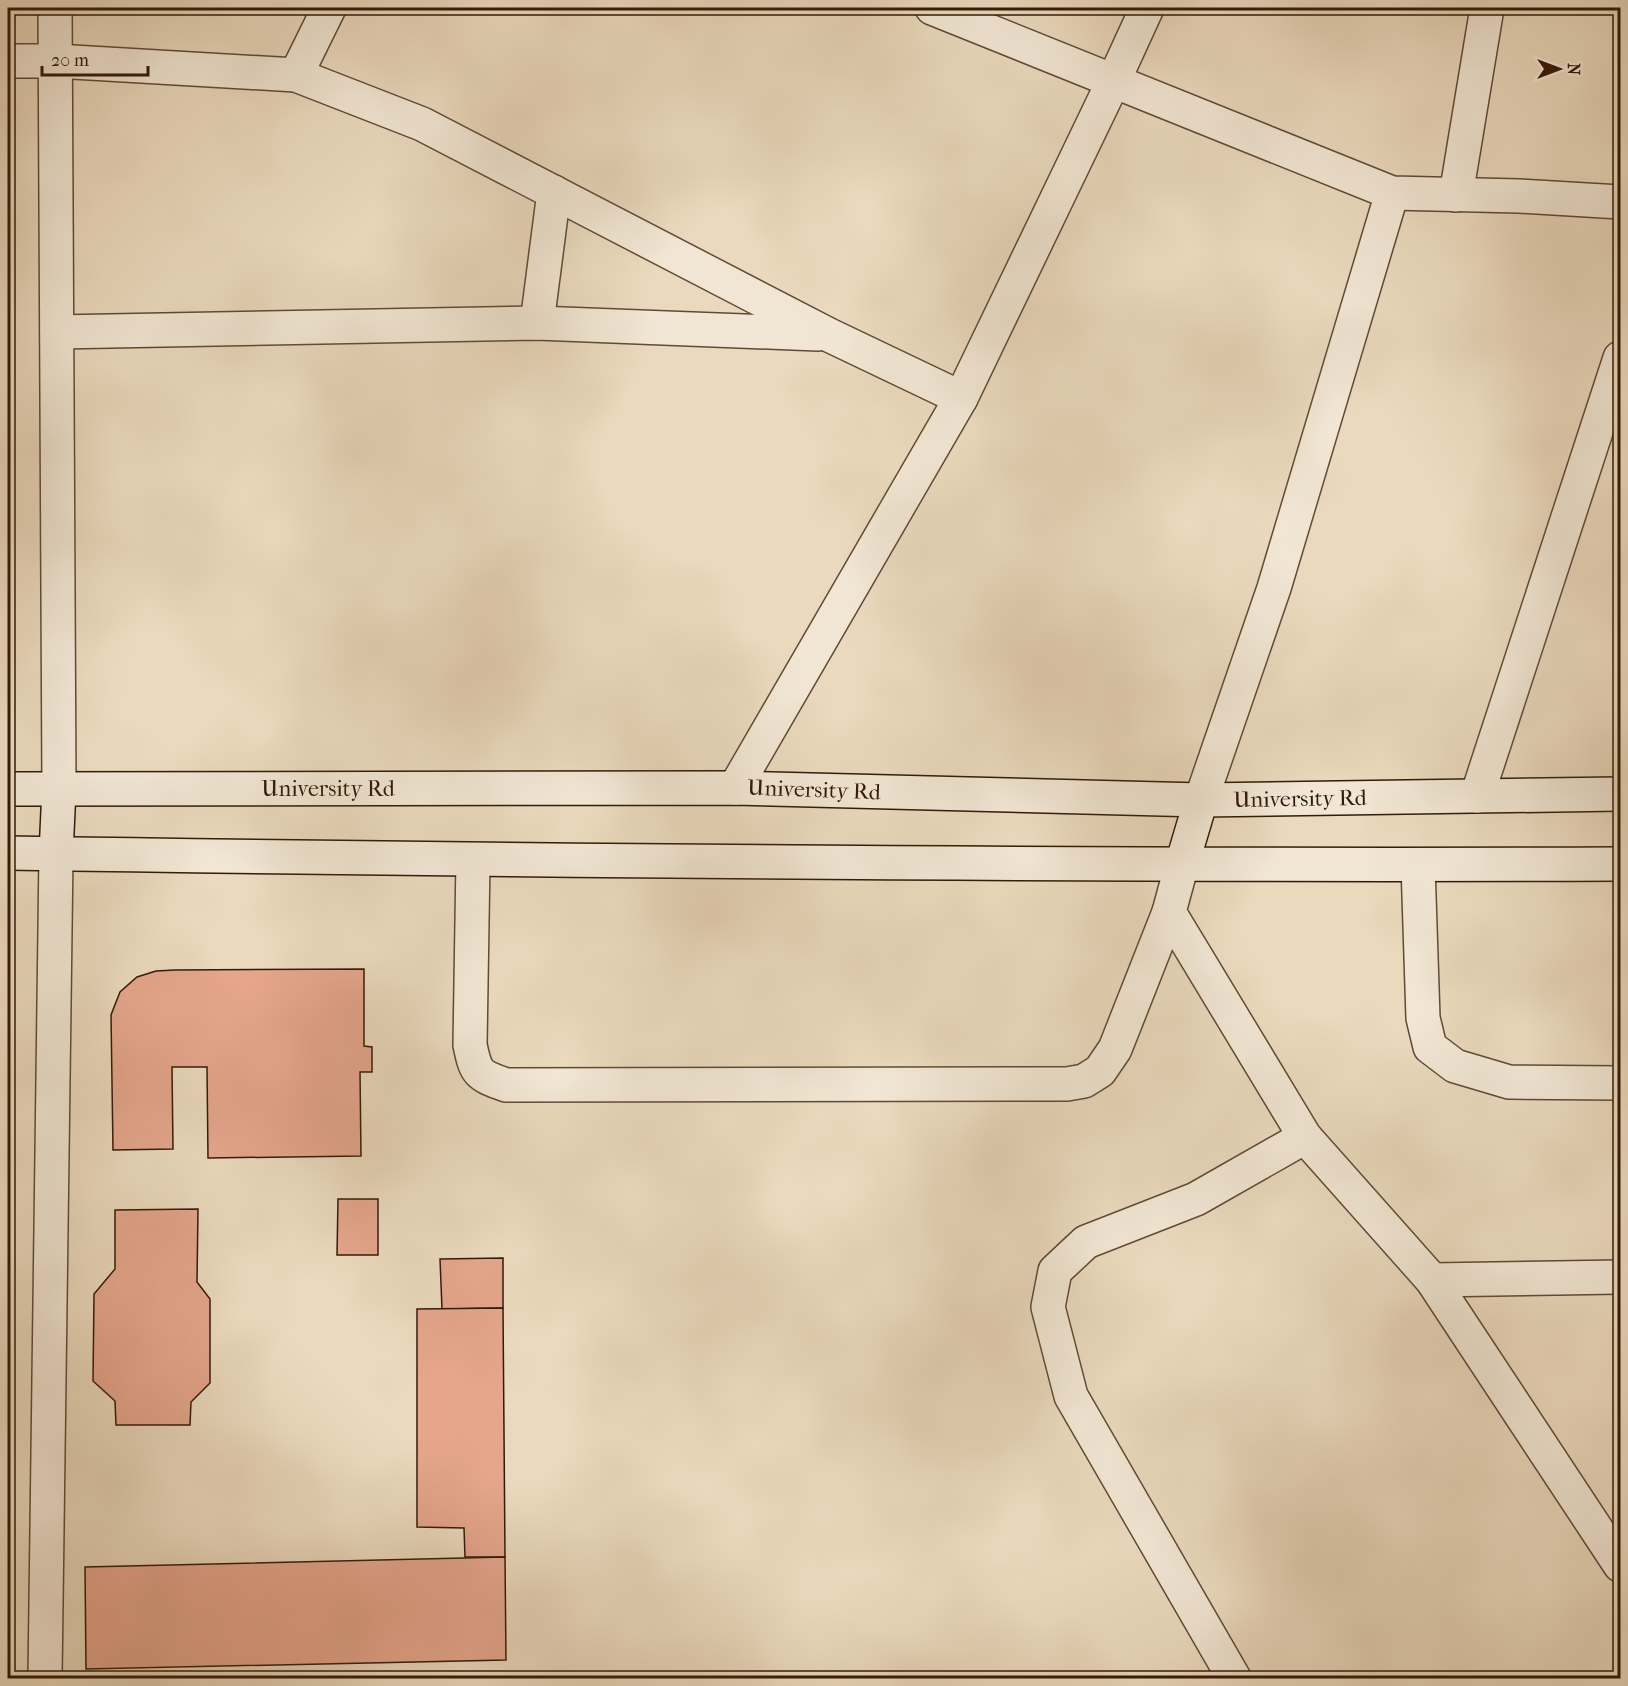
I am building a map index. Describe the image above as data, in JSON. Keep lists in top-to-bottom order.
{
  "streets": {
    "street": ["University Rd"]
  },
  "scale_bar": "20 m",
  "north": "right"
}
